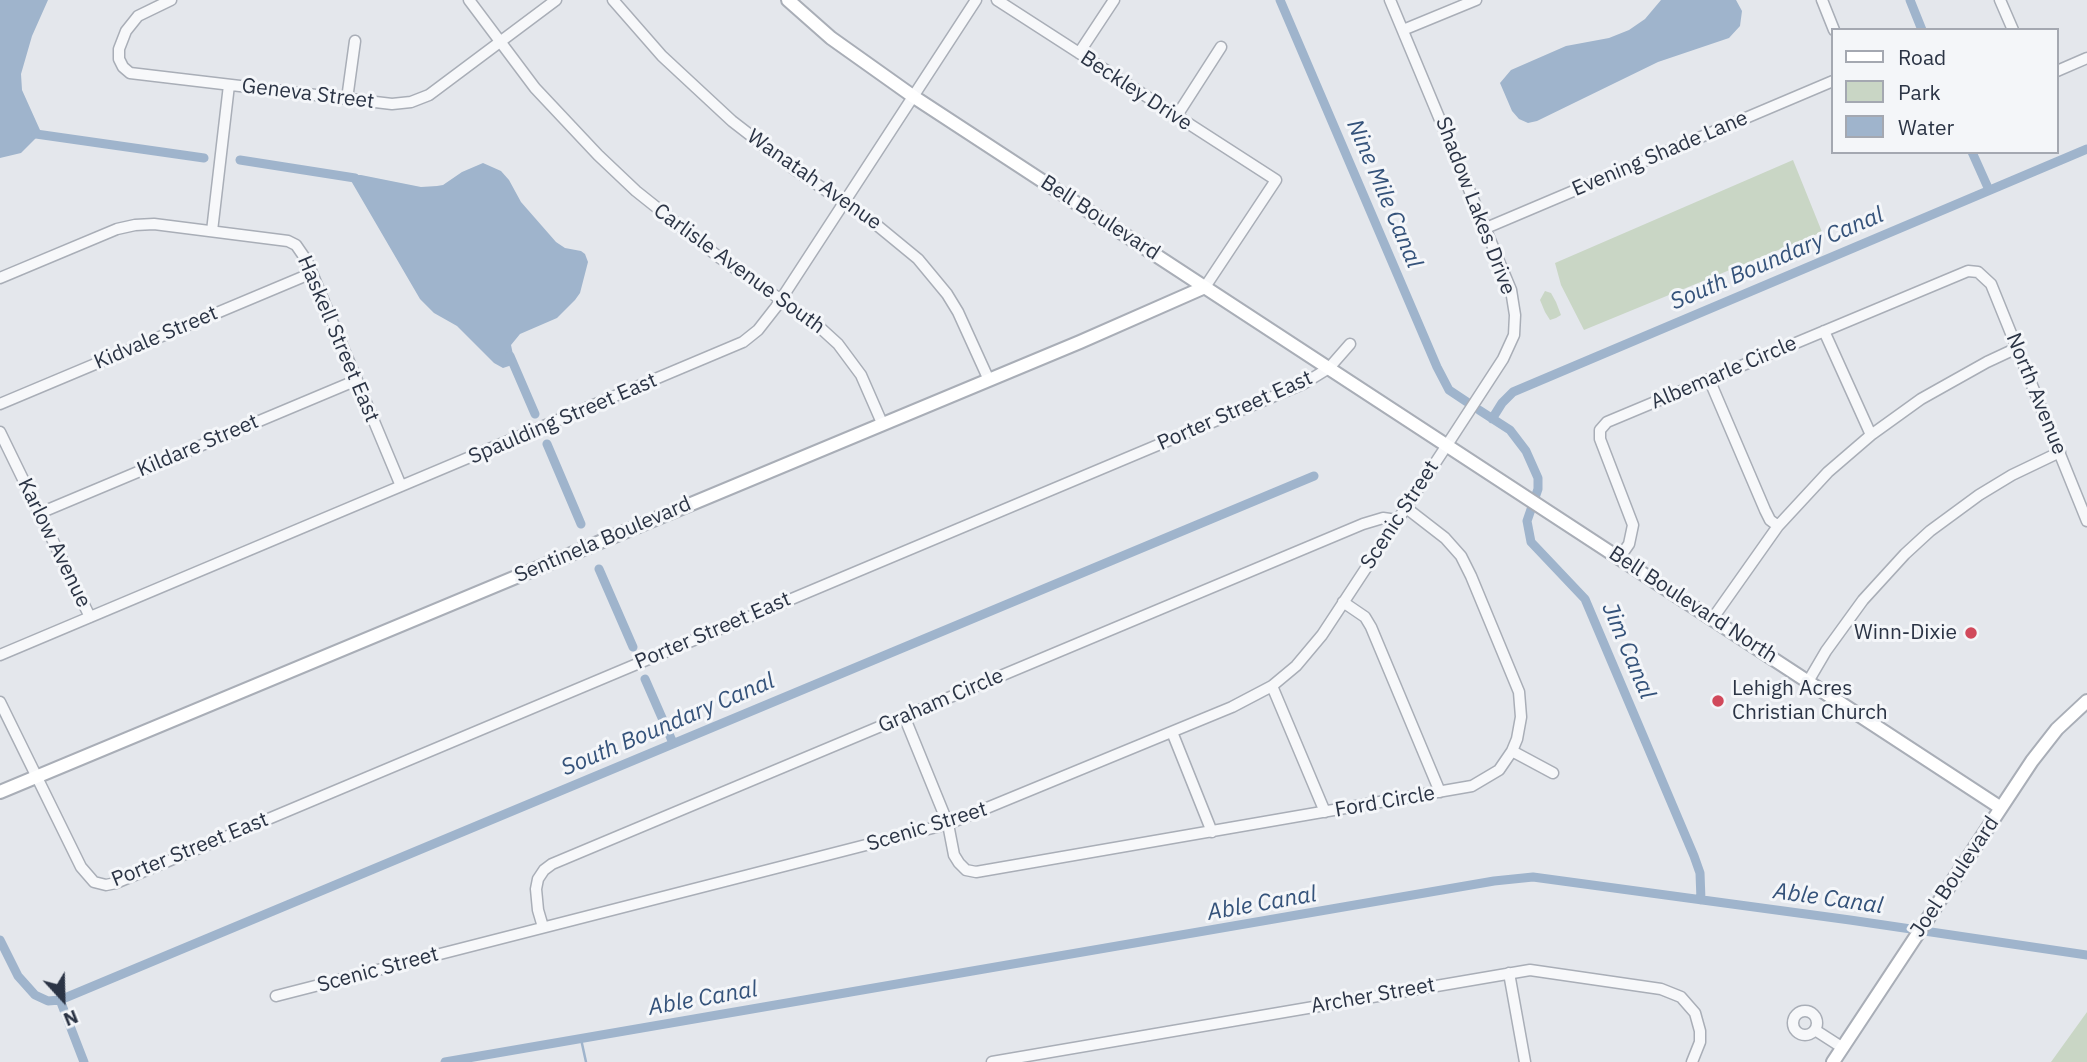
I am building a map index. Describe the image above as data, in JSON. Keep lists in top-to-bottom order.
{
  "streets": {
    "street": [
      "Beckley Drive",
      "Geneva Street",
      "Evening Shade Lane",
      "Wanatah Avenue",
      "Shadow Lakes Drive",
      "Bell Boulevard",
      "Carlisle Avenue South",
      "Kidvale Street",
      "Haskell Street East",
      "Albemarle Circle",
      "North Avenue",
      "Porter Street East",
      "Spaulding Street East",
      "Kildare Street",
      "Scenic Street",
      "Sentinela Boulevard",
      "Karlow Avenue",
      "Bell Boulevard North",
      "Graham Circle",
      "Ford Circle",
      "Joel Boulevard",
      "Archer Street"
    ]
  },
  "crossings": [
    ["Beckley Drive", "Bell Boulevard"],
    ["Beckley Drive", "Sentinela Boulevard"],
    ["Geneva Street", "Carlisle Avenue South"],
    ["Evening Shade Lane", "Shadow Lakes Drive"],
    ["Wanatah Avenue", "Spaulding Street East"],
    ["Wanatah Avenue", "Sentinela Boulevard"],
    ["Shadow Lakes Drive", "Scenic Street"],
    ["Shadow Lakes Drive", "Bell Boulevard North"],
    ["Bell Boulevard", "Porter Street East"],
    ["Bell Boulevard", "Spaulding Street East"],
    ["Bell Boulevard", "Sentinela Boulevard"],
    ["Bell Boulevard", "Bell Boulevard North"],
    ["Carlisle Avenue South", "Spaulding Street East"],
    ["Carlisle Avenue South", "Sentinela Boulevard"],
    ["Kidvale Street", "Haskell Street East"],
    ["Haskell Street East", "Spaulding Street East"],
    ["Haskell Street East", "Kildare Street"],
    ["Albemarle Circle", "North Avenue"],
    ["Albemarle Circle", "Bell Boulevard North"],
    ["Porter Street East", "Sentinela Boulevard"],
    ["Spaulding Street East", "Karlow Avenue"],
    ["Kildare Street", "Karlow Avenue"],
    ["Scenic Street", "Bell Boulevard North"],
    ["Scenic Street", "Graham Circle"],
    ["Scenic Street", "Ford Circle"],
    ["Bell Boulevard North", "Joel Boulevard"]
  ],
  "water": [
    "Nine Mile Canal",
    "South Boundary Canal",
    "Jim Canal",
    "Able Canal"
  ],
  "places": ["Winn-Dixie", "Lehigh Acres Christian Church"],
  "legend": ["Road", "Park", "Water"],
  "north": "bottom"
}
